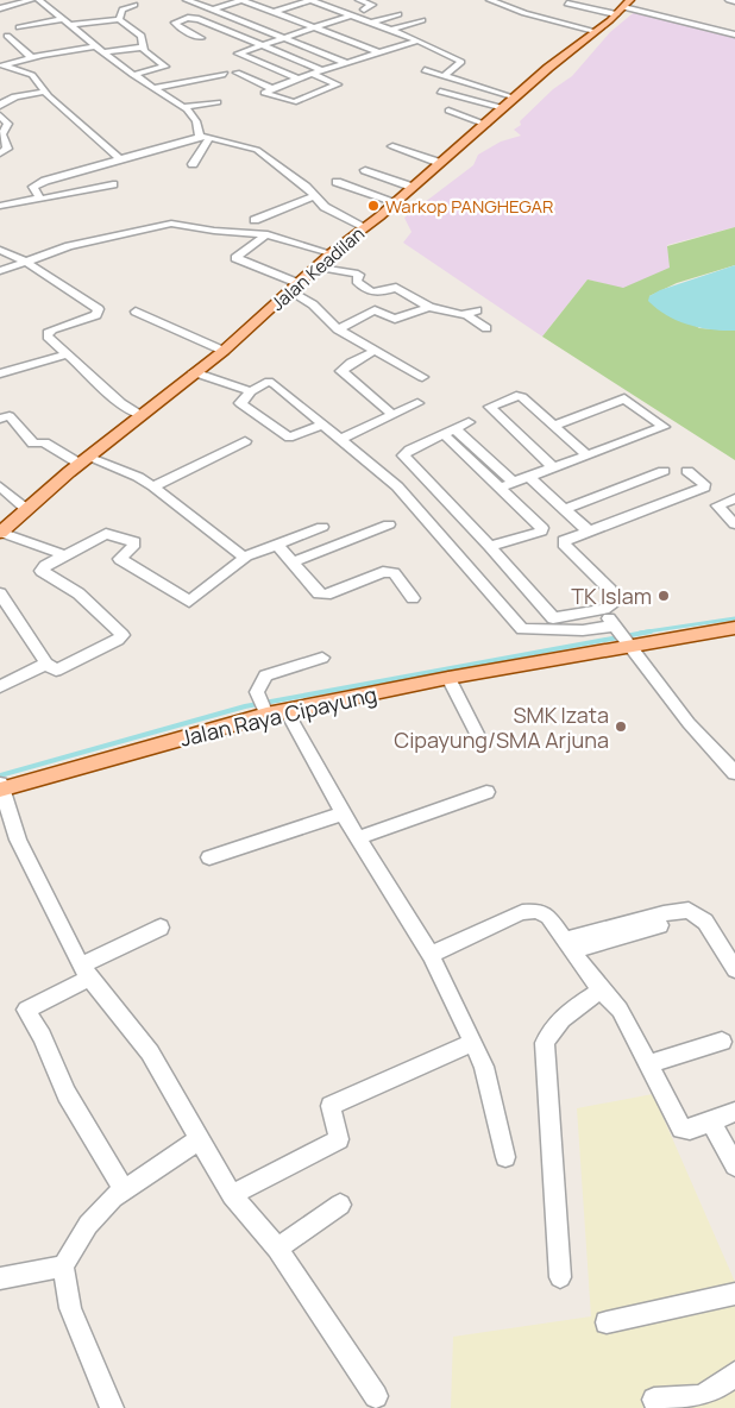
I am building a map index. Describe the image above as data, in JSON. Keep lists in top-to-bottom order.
{
  "streets": {
    "main road": ["Jalan Keadilan", "Jalan Raya Cipayung"]
  },
  "places": ["Warkop PANGHEGAR", "TK Islam", "SMK Izata Cipayung/SMA Arjuna"]
}
